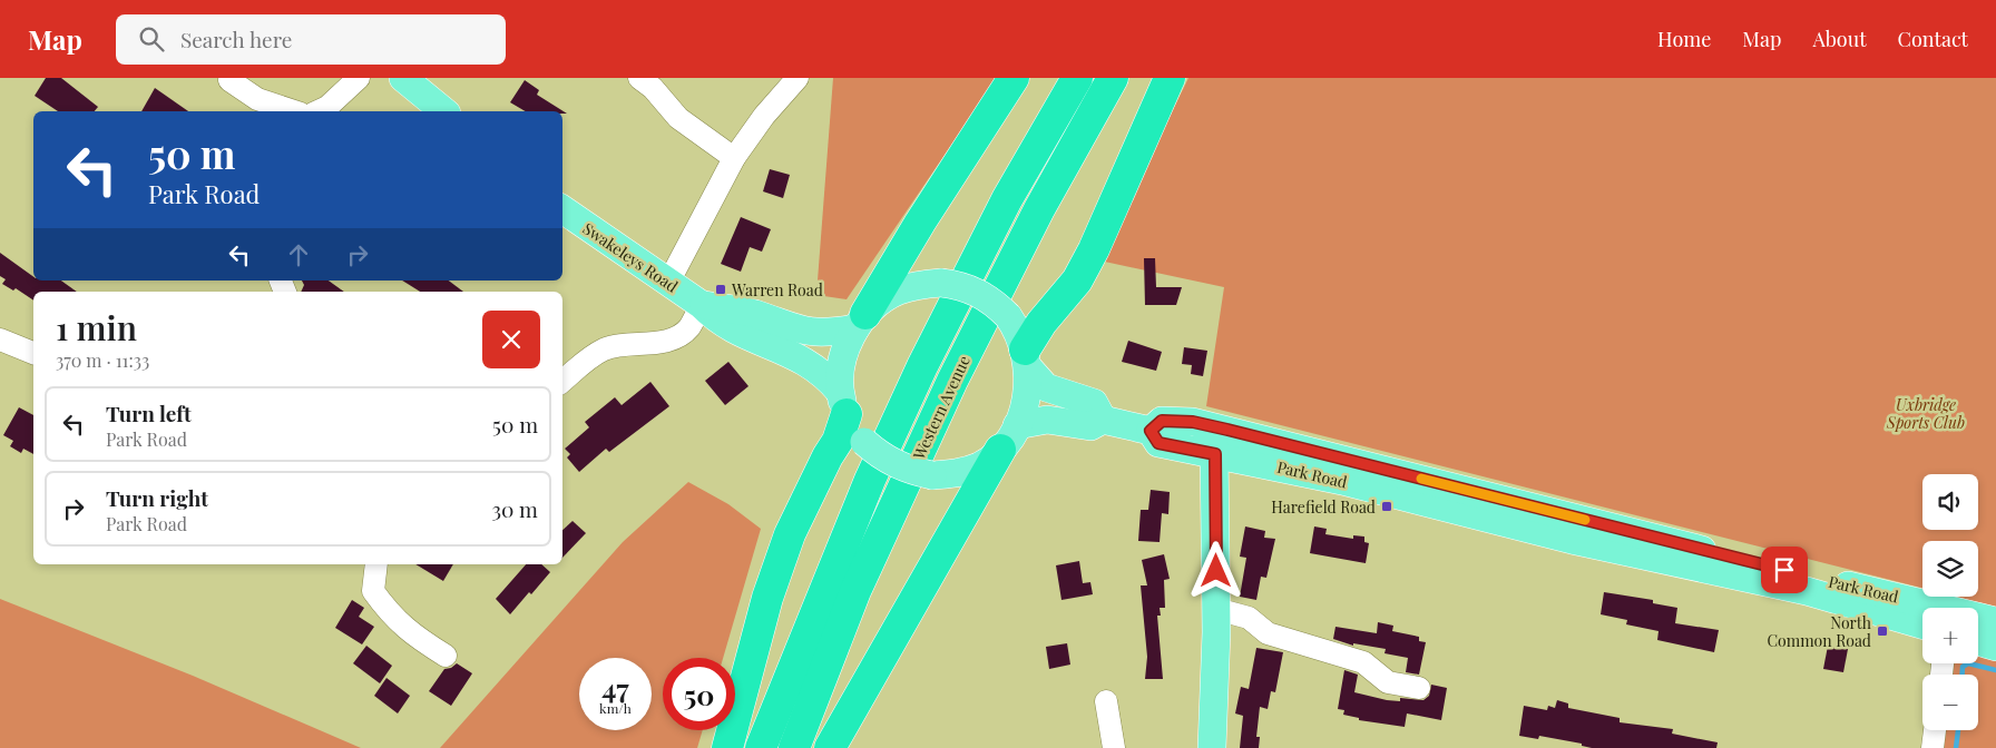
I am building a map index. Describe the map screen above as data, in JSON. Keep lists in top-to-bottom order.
{
  "streets": {
    "highway": ["Western Avenue"],
    "main road": ["Swakeleys Road", "Park Road"]
  },
  "crossings": [
    ["Swakeleys Road", "Park Road"]
  ],
  "parks": ["Uxbridge Sports Club"],
  "places": {
    "transit": ["Warren Road", "Harefield Road", "North Common Road"]
  },
  "page": {
    "header": "Map",
    "search": "Search here",
    "nav": [
      "Home",
      "Map",
      "About",
      "Contact"
    ],
    "turn": ["50 m", "Park Road"],
    "heading": ["1 min", "370 m · 11:33"],
    "list": [
      {
        "name": "Turn left",
        "note": "Park Road",
        "value": "50 m"
      },
      {
        "name": "Turn right",
        "note": "Park Road",
        "value": "30 m"
      }
    ],
    "map_buttons": ["+", "−"],
    "speed": "47 km/h",
    "limit": "50"
  }
}
